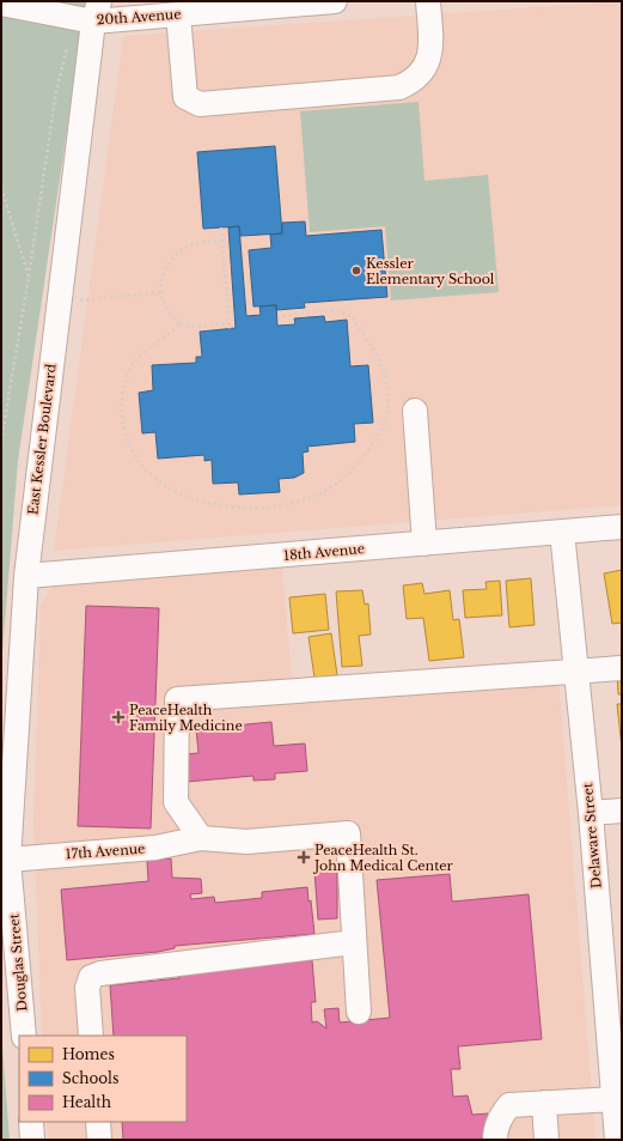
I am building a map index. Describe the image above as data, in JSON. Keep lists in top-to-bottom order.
{
  "streets": {
    "street": [
      "20th Avenue",
      "East Kessler Boulevard",
      "18th Avenue",
      "Delaware Street",
      "17th Avenue",
      "Douglas Street"
    ]
  },
  "crossings": [
    ["20th Avenue", "East Kessler Boulevard"],
    ["East Kessler Boulevard", "18th Avenue"],
    ["East Kessler Boulevard", "17th Avenue"],
    ["East Kessler Boulevard", "Douglas Street"],
    ["18th Avenue", "Delaware Street"],
    ["17th Avenue", "Douglas Street"]
  ],
  "places": {
    "other": ["Kessler Elementary School"],
    "health": ["PeaceHealth Family Medicine", "PeaceHealth St. John Medical Center"]
  },
  "legend": ["Homes", "Schools", "Health"]
}
